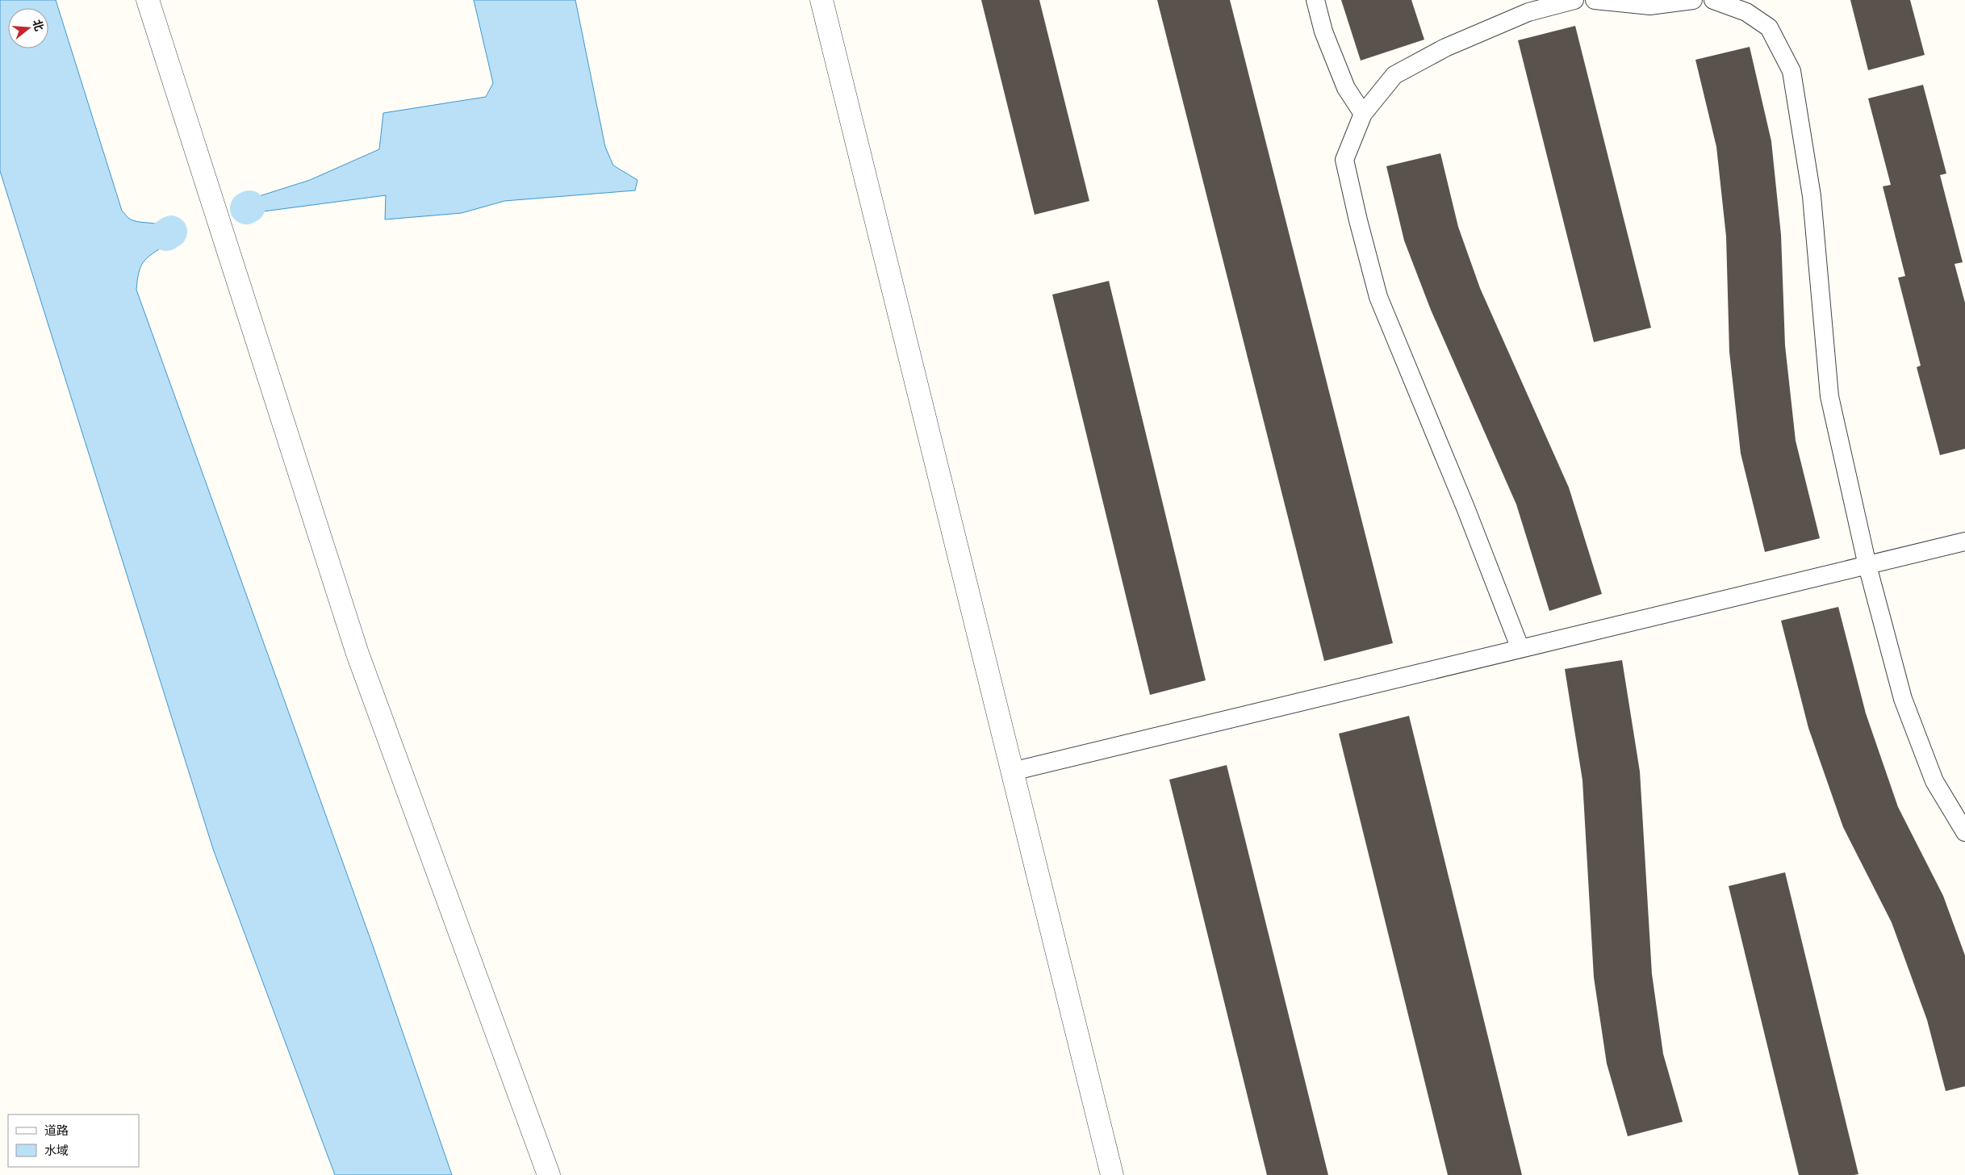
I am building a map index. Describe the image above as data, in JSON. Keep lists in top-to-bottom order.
{
  "legend": ["道路", "水域"],
  "north": "right"
}
